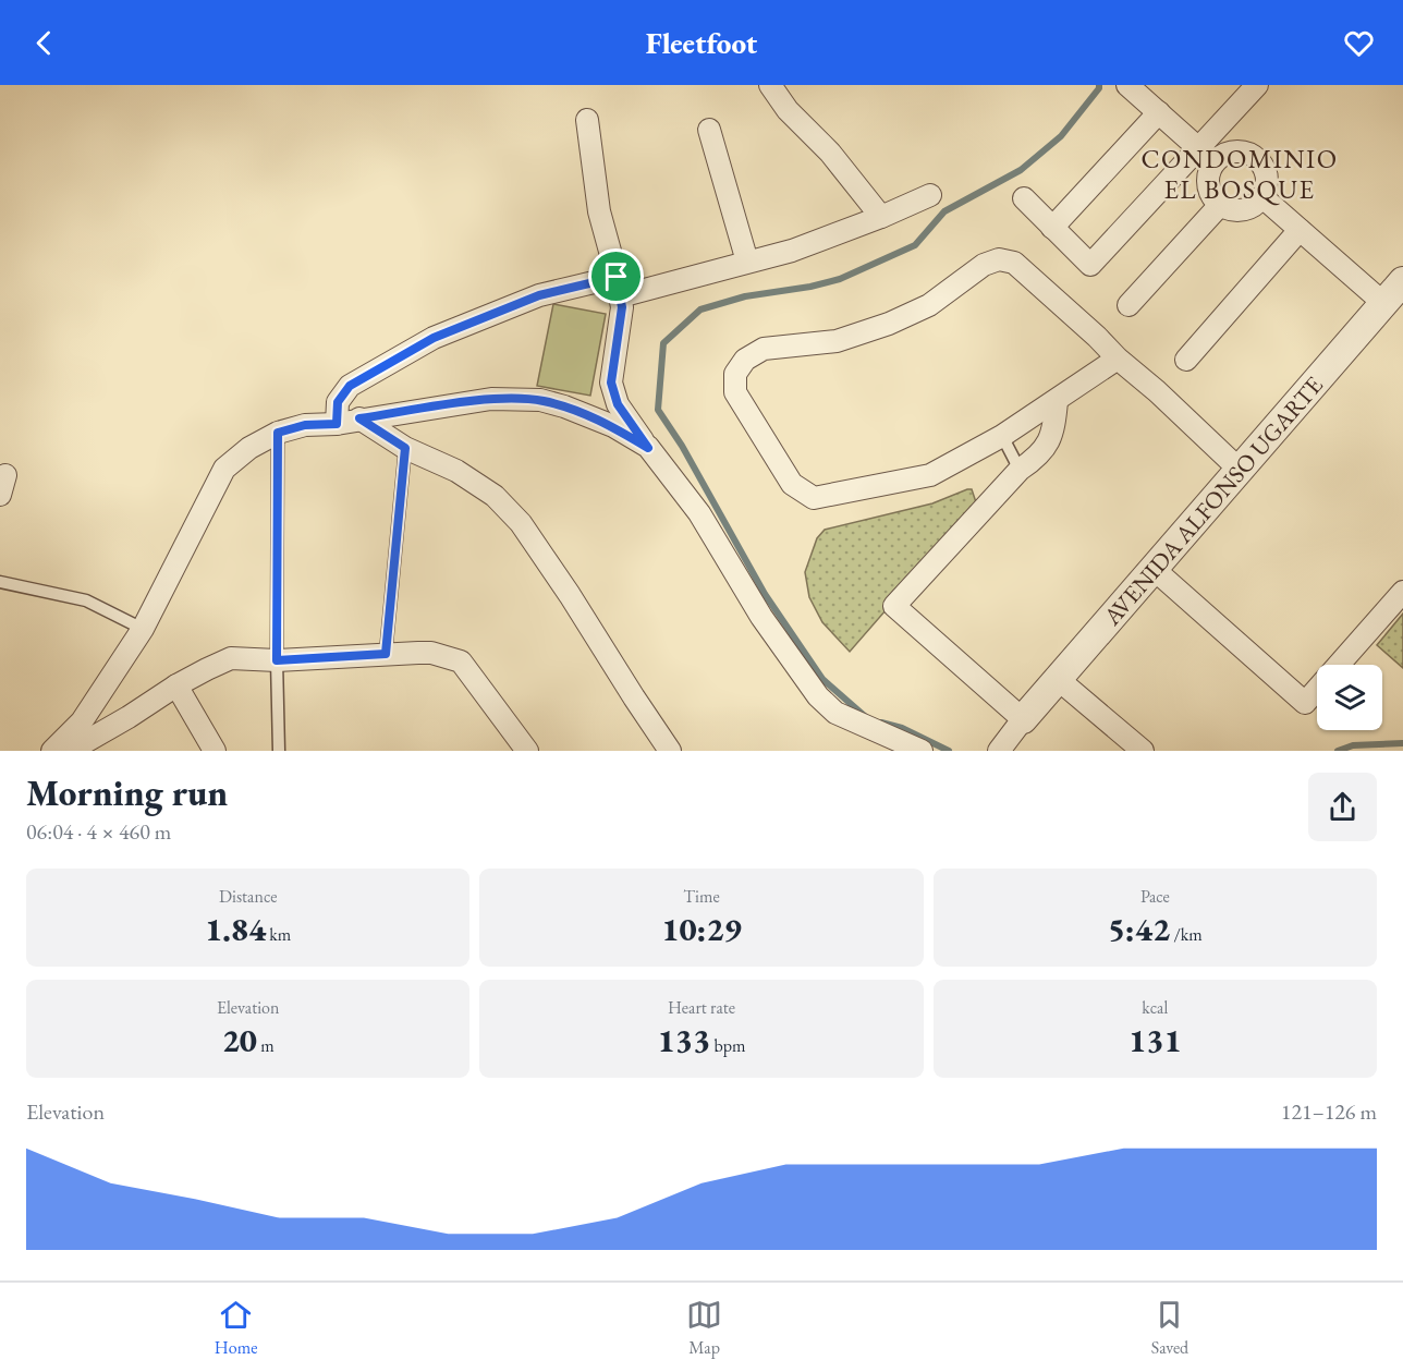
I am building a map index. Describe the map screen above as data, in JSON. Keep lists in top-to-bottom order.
{
  "streets": {
    "street": ["AVENIDA ALFONSO UGARTE"]
  },
  "districts": ["CONDOMINIO EL BOSQUE"],
  "page": {
    "header": "Fleetfoot",
    "heading": ["Morning run", "06:04 · 4 × 460 m"],
    "stats": [
      ["Distance", "1.84 km"],
      ["Time", "10:29"],
      ["Pace", "5:42 /km"],
      ["Elevation", "20 m"],
      ["Heart rate", "133 bpm"],
      ["kcal", "131"]
    ],
    "chart": ["Elevation", "121–126 m"],
    "tabs": ["Home", "Map", "Saved"]
  }
}
